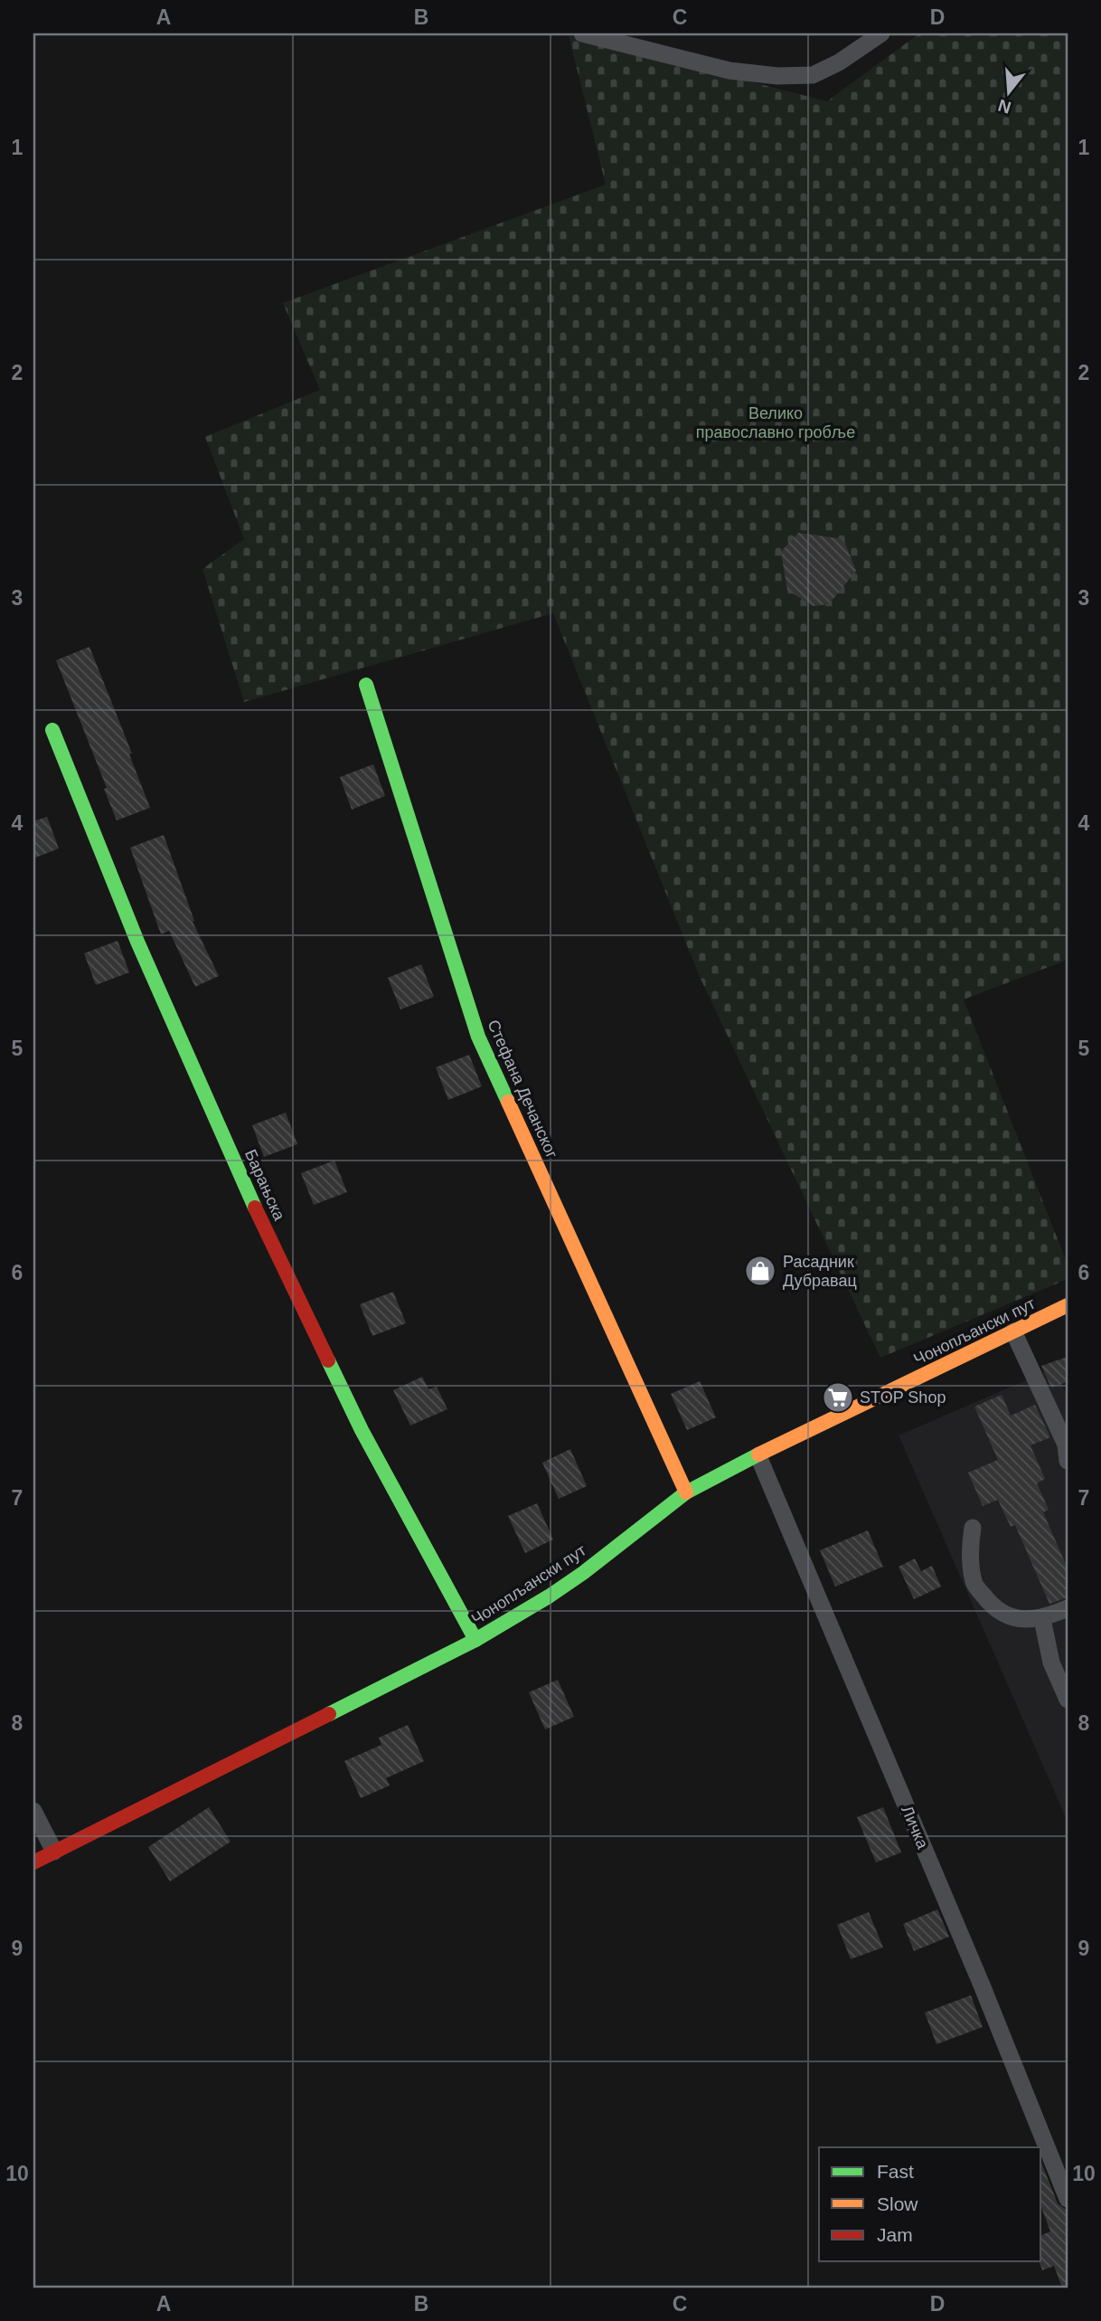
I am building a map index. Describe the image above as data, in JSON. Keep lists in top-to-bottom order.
{
  "streets": {
    "street": [
      "Стефана Дечанског",
      "Барањска",
      "Чонопљански пут",
      "Личка"
    ]
  },
  "crossings": [
    ["Стефана Дечанског", "Чонопљански пут"],
    ["Барањска", "Чонопљански пут"],
    ["Чонопљански пут", "Личка"]
  ],
  "parks": ["Велико православно гробље"],
  "places": {
    "shop": ["Расадник Дубравац"],
    "supermarket": ["STOP Shop"]
  },
  "legend": ["Fast", "Slow", "Jam"],
  "north": "bottom",
  "grid": {
    "columns": [
      "A",
      "B",
      "C",
      "D"
    ],
    "rows": [
      "1",
      "2",
      "3",
      "4",
      "5",
      "6",
      "7",
      "8",
      "9",
      "10"
    ]
  }
}
